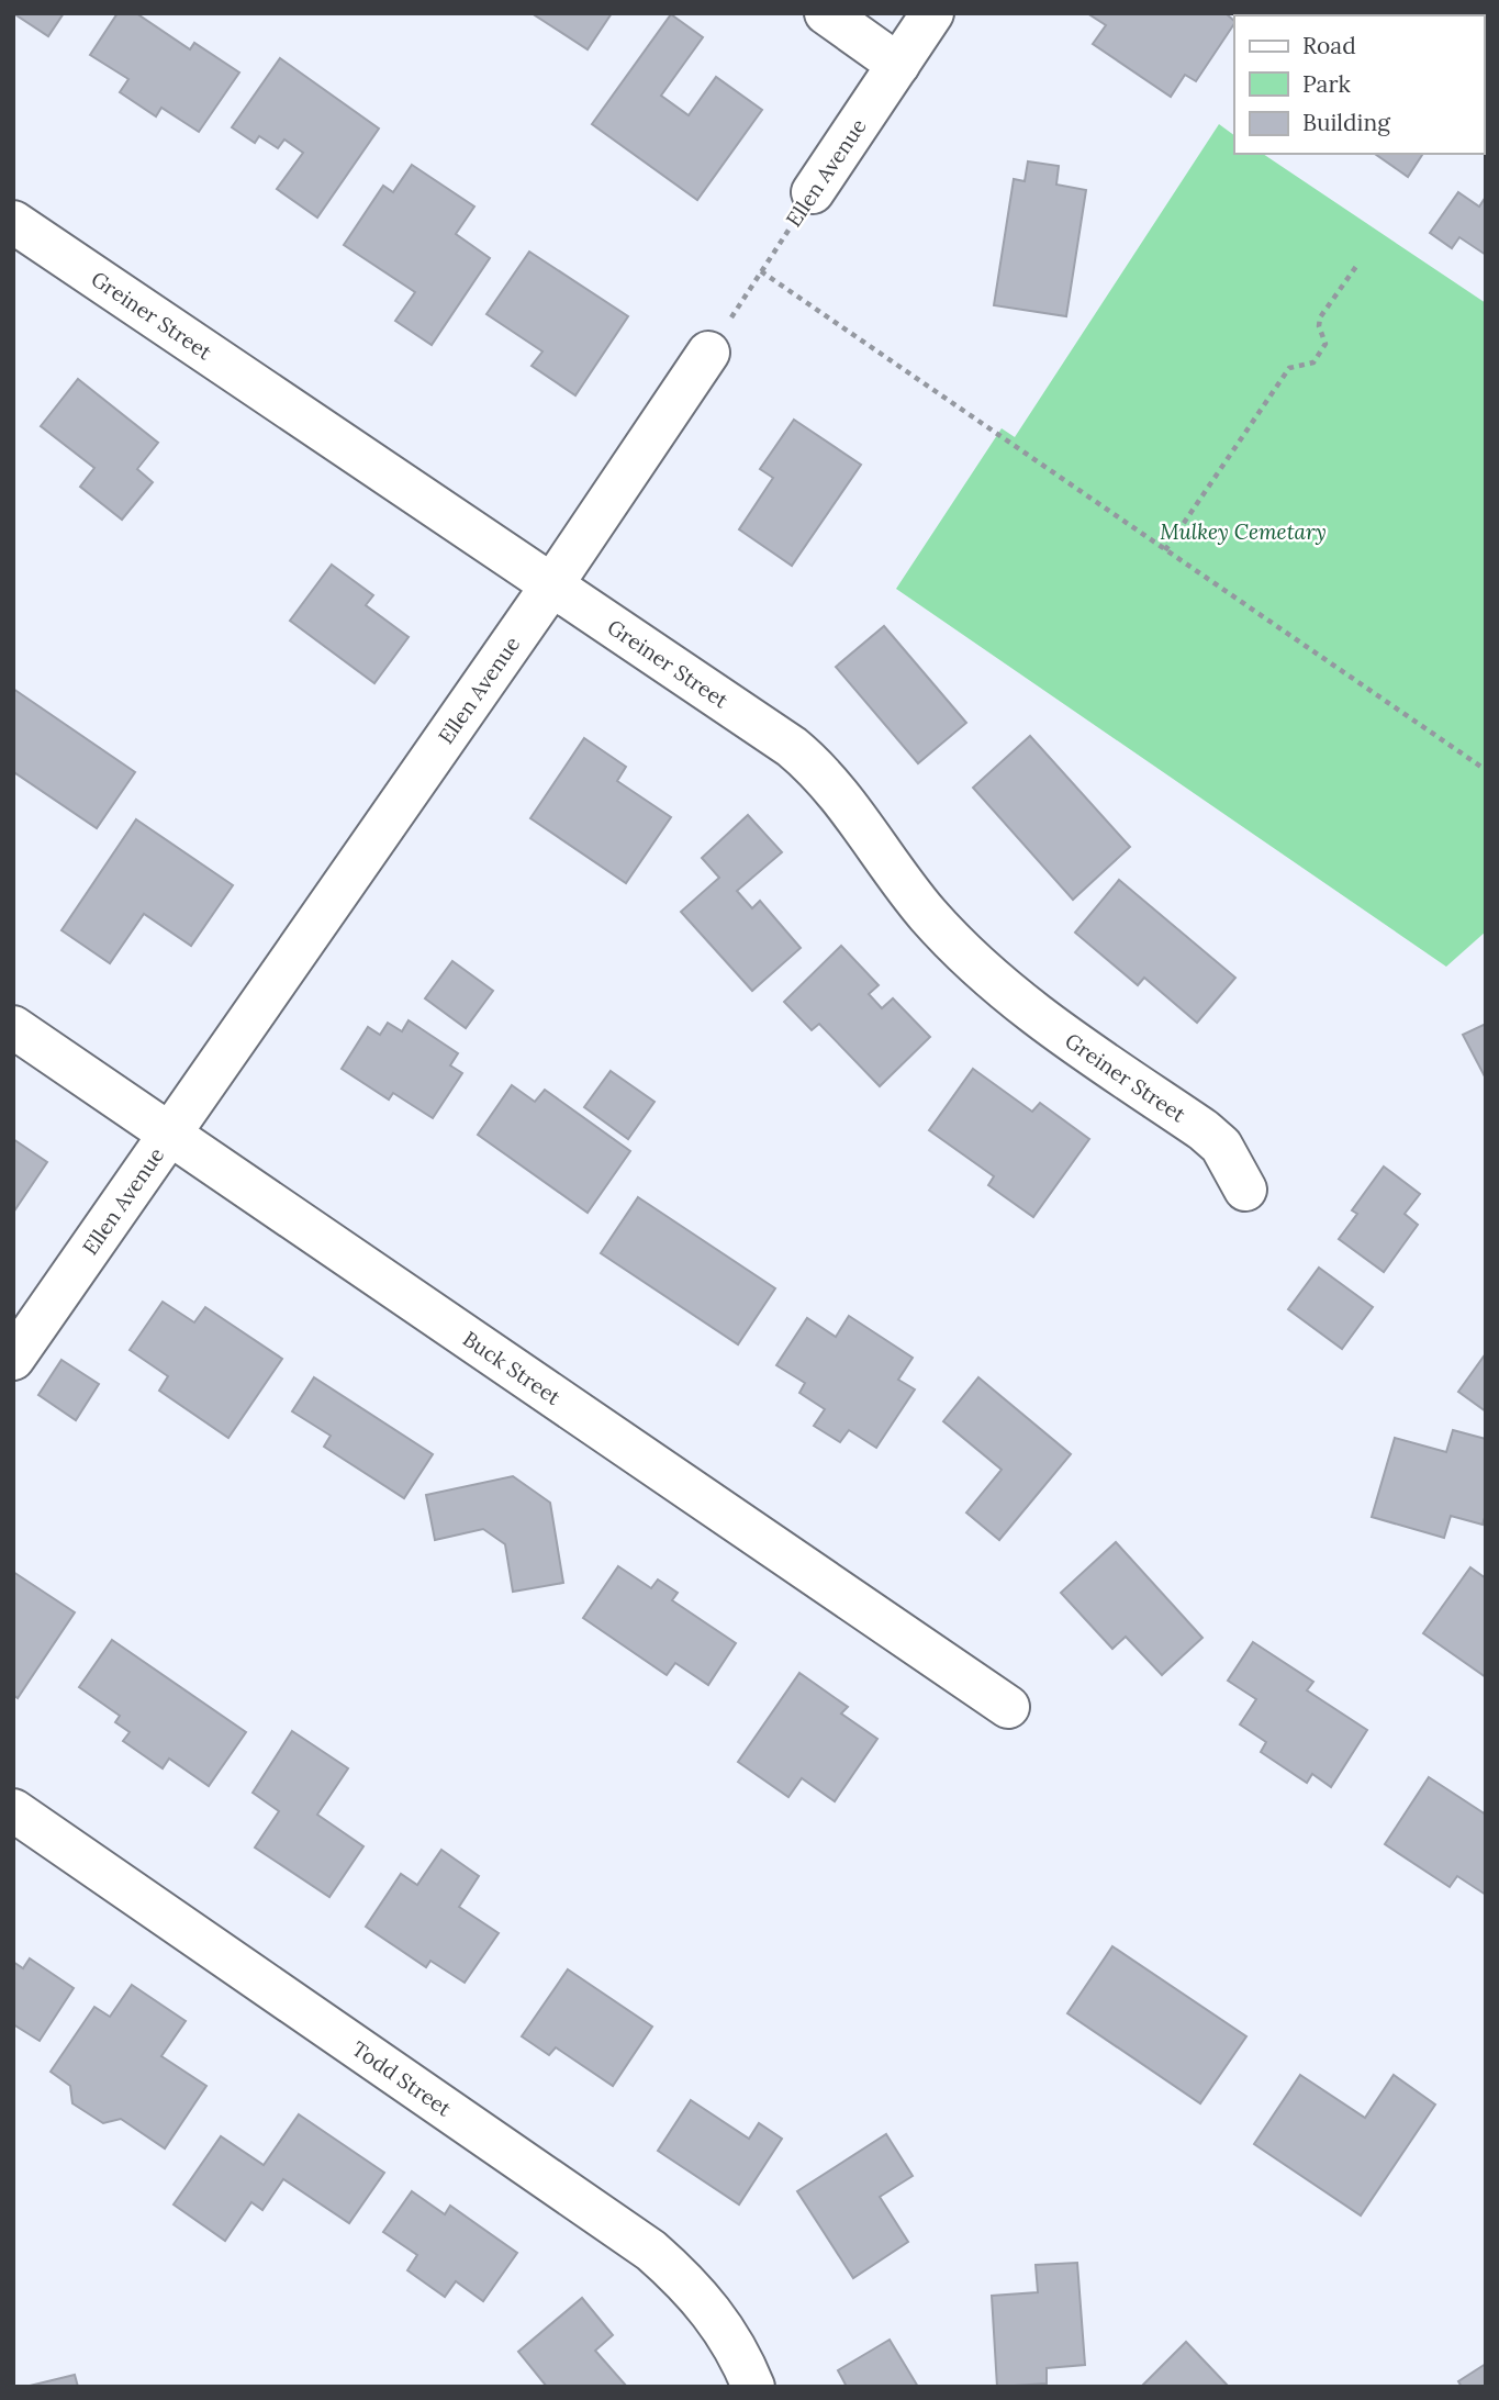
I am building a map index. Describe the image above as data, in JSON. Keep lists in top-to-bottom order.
{
  "streets": {
    "street": [
      "Ellen Avenue",
      "Greiner Street",
      "Buck Street",
      "Todd Street"
    ]
  },
  "crossings": [
    ["Ellen Avenue", "Greiner Street"],
    ["Ellen Avenue", "Buck Street"]
  ],
  "parks": ["Mulkey Cemetary"],
  "legend": ["Road", "Park", "Building"]
}
